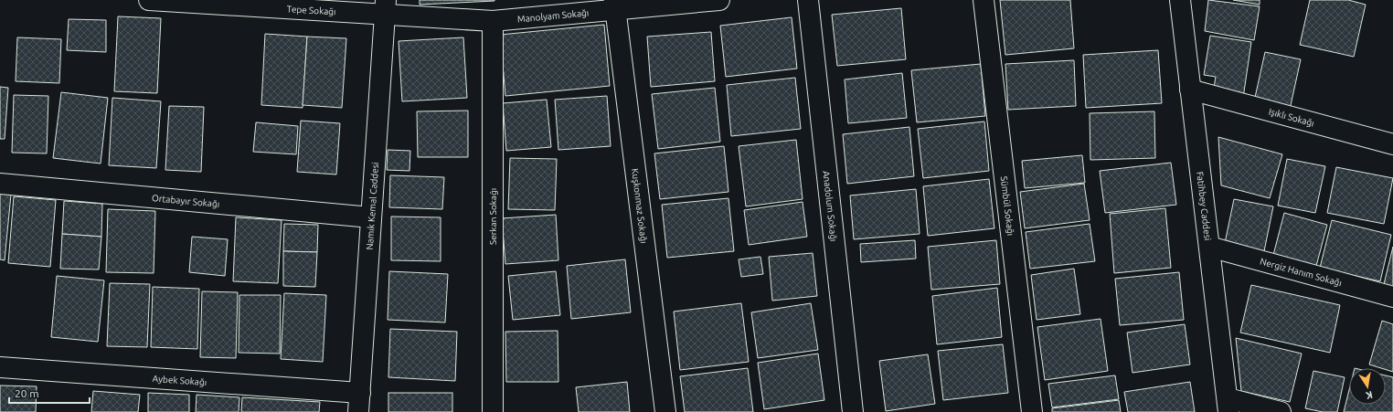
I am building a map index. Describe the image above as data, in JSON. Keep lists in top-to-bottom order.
{
  "streets": {
    "street": [
      "Tepe Sokağı",
      "Manolyam Sokağı",
      "Işıklı Sokağı",
      "Ortabayır Sokağı",
      "Sümbül Sokağı",
      "Namık Kemal Caddesi",
      "Kuşkonmaz Sokağı",
      "Anadolum Sokağı",
      "Fatihbey Caddesi",
      "Serkan Sokağı",
      "Nergiz Hanım Sokağı",
      "Aybek Sokağı"
    ]
  },
  "crossings": [
    ["Tepe Sokağı", "Manolyam Sokağı"],
    ["Tepe Sokağı", "Namık Kemal Caddesi"],
    ["Manolyam Sokağı", "Namık Kemal Caddesi"],
    ["Manolyam Sokağı", "Kuşkonmaz Sokağı"],
    ["Manolyam Sokağı", "Serkan Sokağı"],
    ["Işıklı Sokağı", "Fatihbey Caddesi"],
    ["Ortabayır Sokağı", "Namık Kemal Caddesi"],
    ["Namık Kemal Caddesi", "Aybek Sokağı"],
    ["Fatihbey Caddesi", "Nergiz Hanım Sokağı"]
  ],
  "scale_bar": "20 m",
  "north": "bottom"
}
